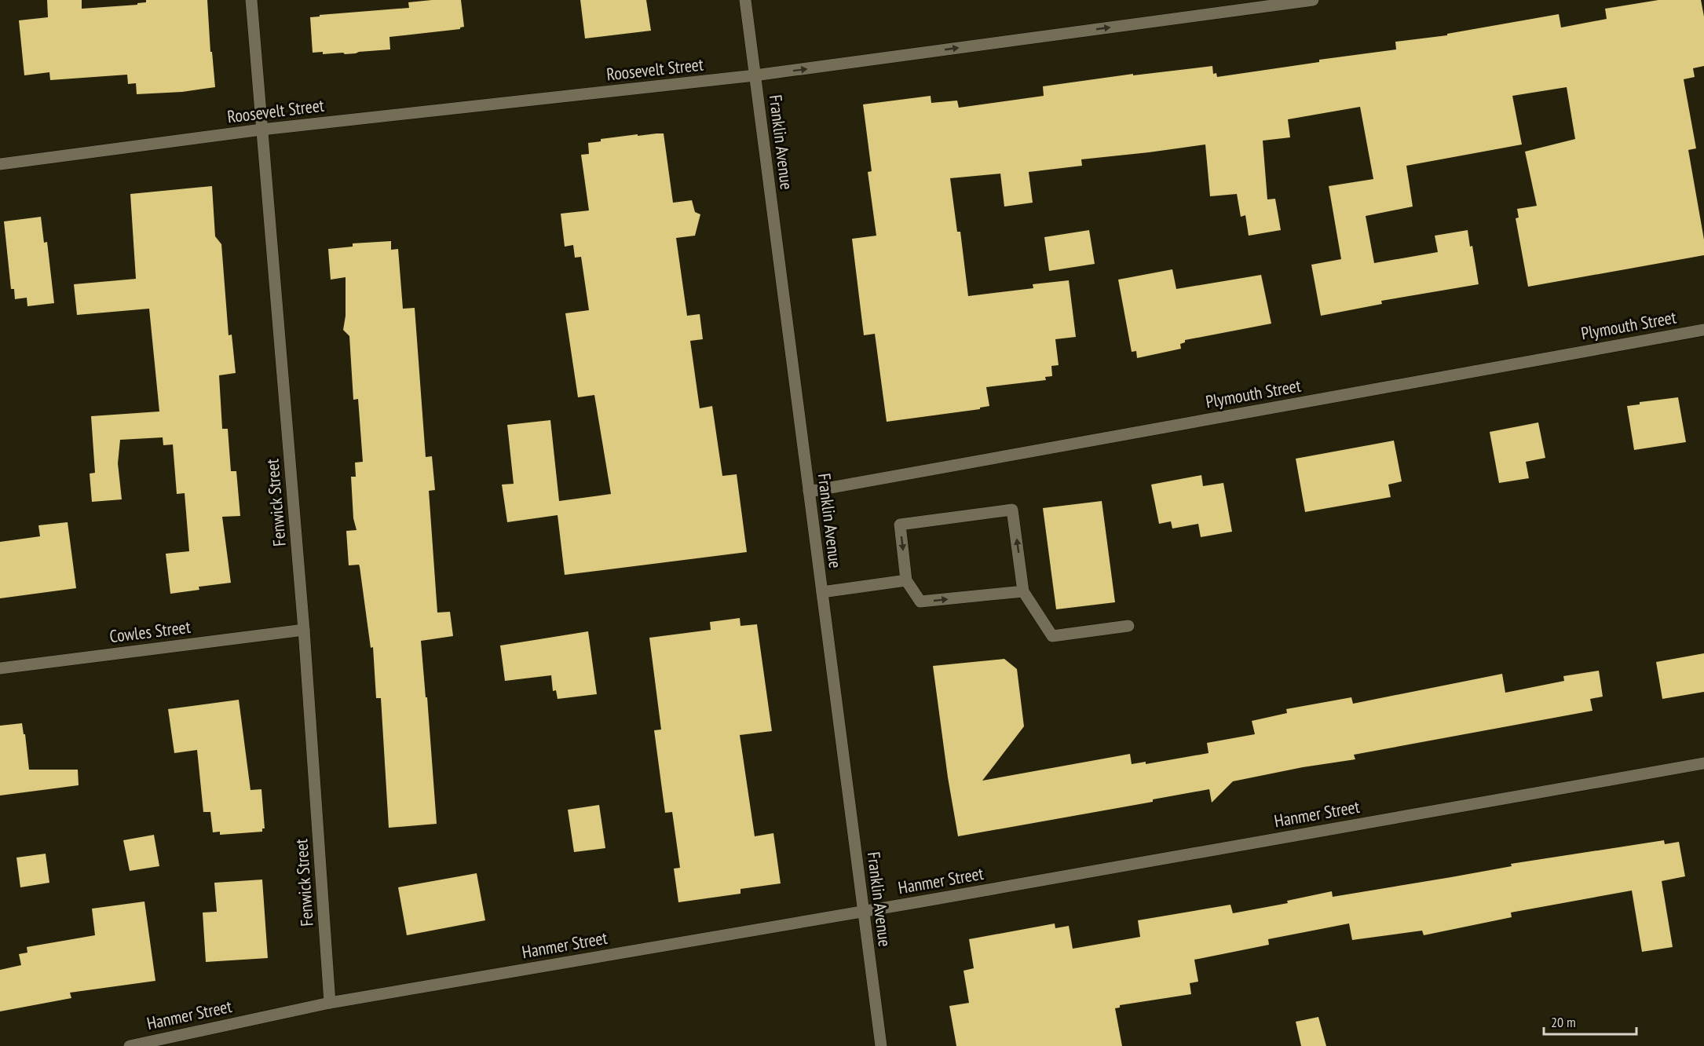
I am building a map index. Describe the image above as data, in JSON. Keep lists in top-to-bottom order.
{
  "streets": {
    "street": [
      "Roosevelt Street",
      "Franklin Avenue",
      "Plymouth Street",
      "Fenwick Street",
      "Cowles Street",
      "Hanmer Street"
    ]
  },
  "crossings": [
    ["Roosevelt Street", "Franklin Avenue"],
    ["Roosevelt Street", "Fenwick Street"],
    ["Franklin Avenue", "Plymouth Street"],
    ["Franklin Avenue", "Hanmer Street"],
    ["Fenwick Street", "Cowles Street"],
    ["Fenwick Street", "Hanmer Street"]
  ],
  "one_way": ["Roosevelt Street"],
  "scale_bar": "20 m"
}
